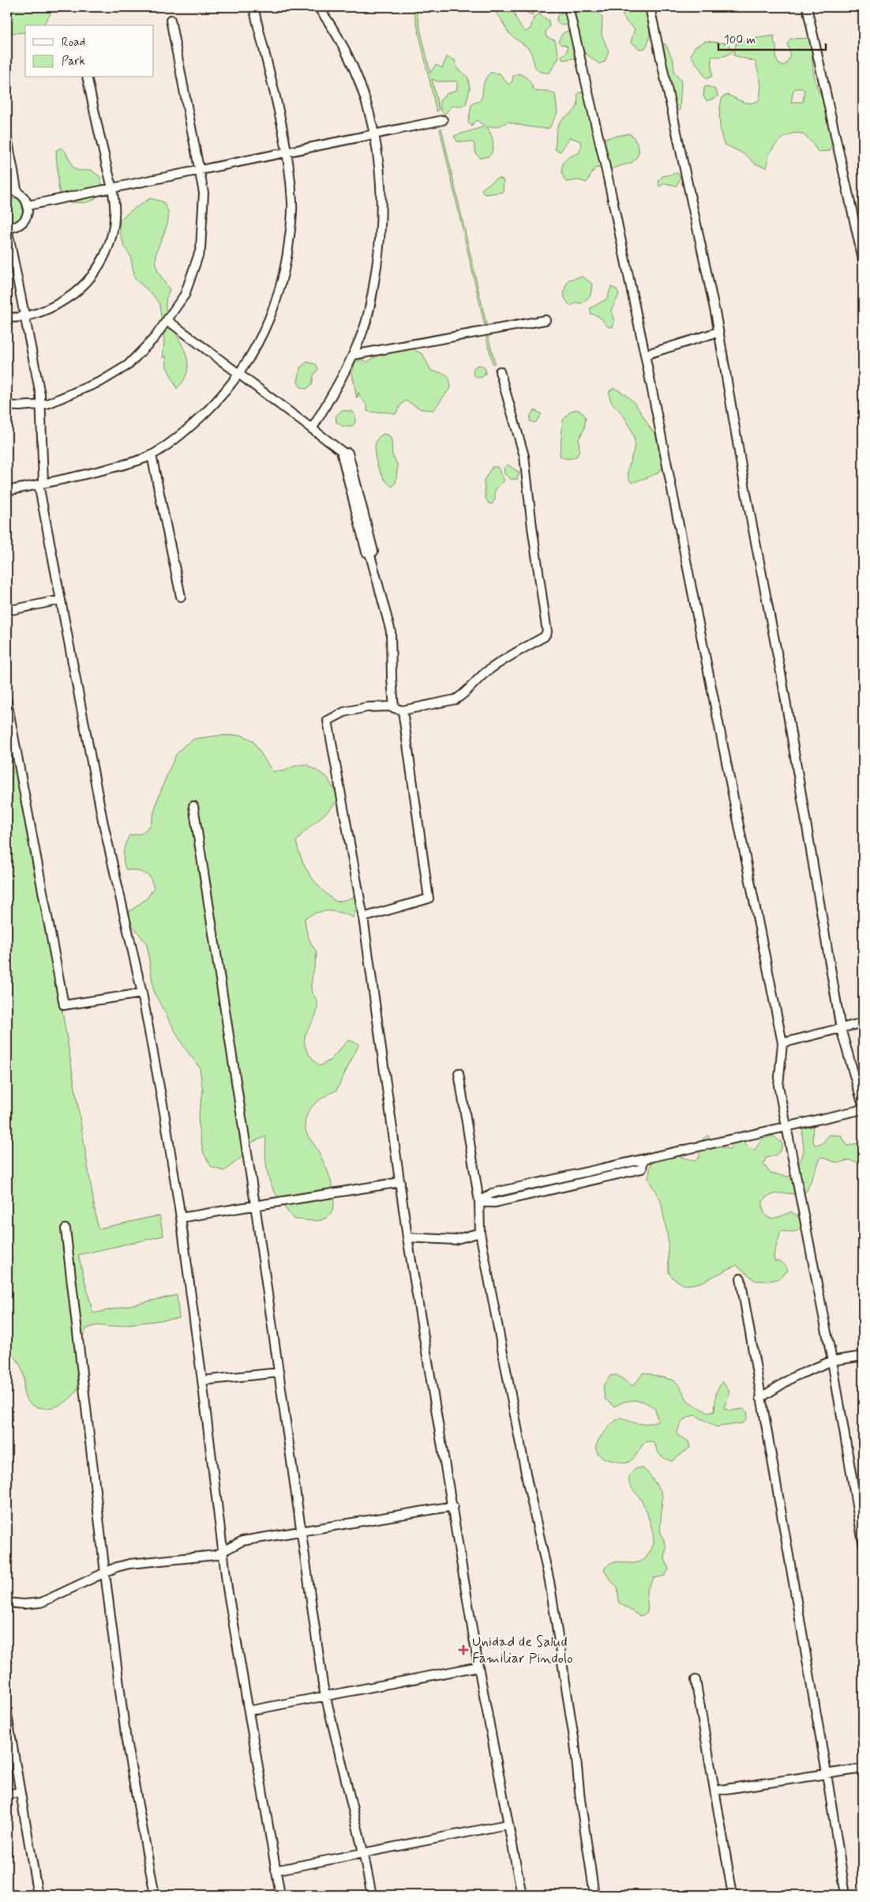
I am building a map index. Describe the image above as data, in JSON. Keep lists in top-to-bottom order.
{
  "places": {
    "health": ["Unidad de Salud Familiar Pindolo"]
  },
  "legend": ["Road", "Park"],
  "scale_bar": "100 m"
}
